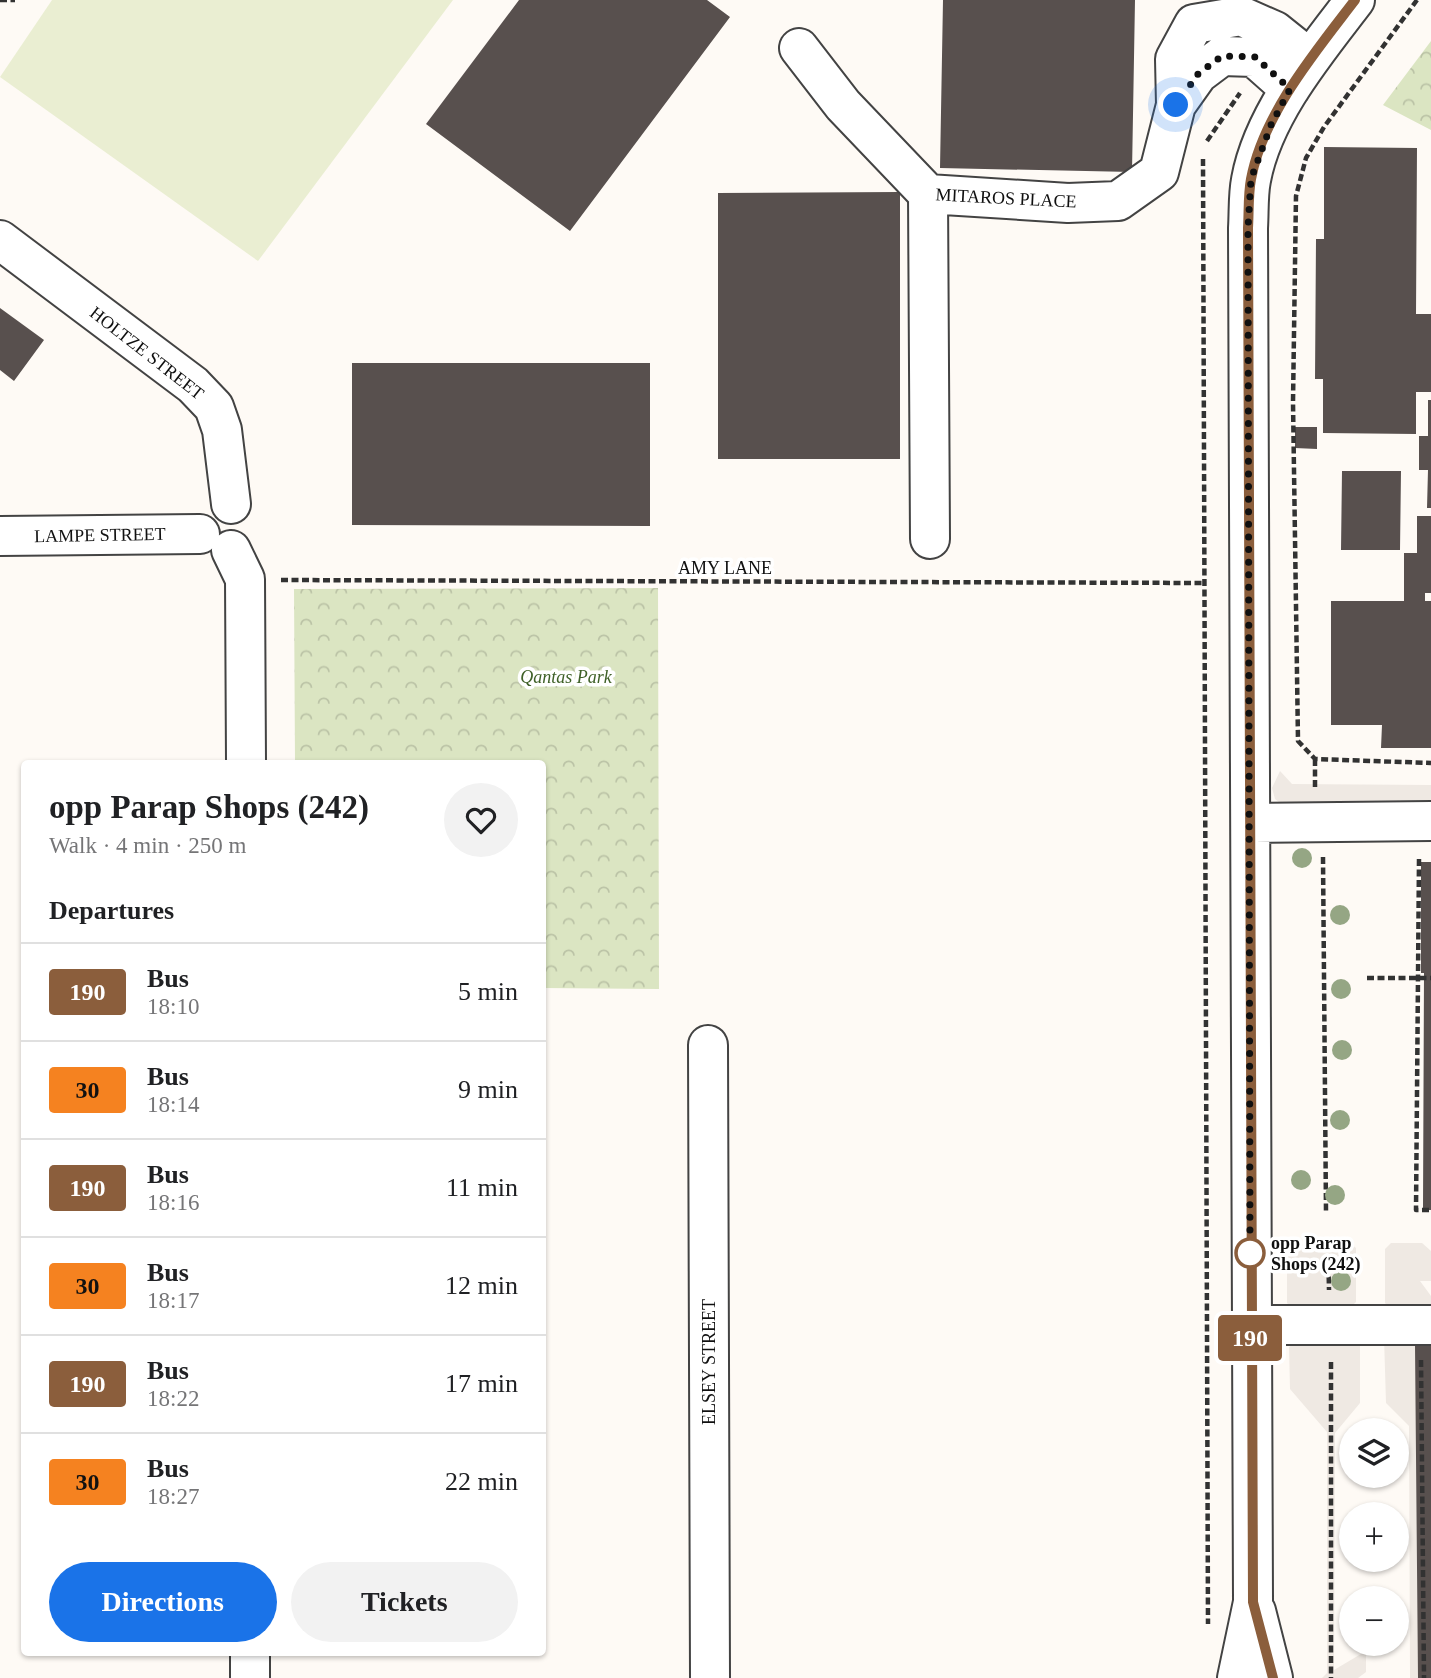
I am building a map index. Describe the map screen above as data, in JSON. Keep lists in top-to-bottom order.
{
  "streets": {
    "street": [
      "MITAROS PLACE",
      "HOLTZE STREET",
      "LAMPE STREET",
      "ELSEY STREET"
    ],
    "path": ["AMY LANE"]
  },
  "crossings": [
    ["HOLTZE STREET", "LAMPE STREET"],
    ["HOLTZE STREET", "AMY LANE"],
    ["LAMPE STREET", "AMY LANE"]
  ],
  "parks": ["Qantas Park"],
  "places": ["opp Parap Shops (242)"],
  "lines": ["bus line 190"],
  "page": {
    "on_map": "190",
    "heading": [
      ["opp Parap Shops (242)", "Walk · 4 min · 250 m"],
      "Departures"
    ],
    "list": [
      {
        "mark": "190",
        "name": "Bus",
        "note": "18:10",
        "value": "5 min"
      },
      {
        "mark": "30",
        "name": "Bus",
        "note": "18:14",
        "value": "9 min"
      },
      {
        "mark": "190",
        "name": "Bus",
        "note": "18:16",
        "value": "11 min"
      },
      {
        "mark": "30",
        "name": "Bus",
        "note": "18:17",
        "value": "12 min"
      },
      {
        "mark": "190",
        "name": "Bus",
        "note": "18:22",
        "value": "17 min"
      },
      {
        "mark": "30",
        "name": "Bus",
        "note": "18:27",
        "value": "22 min"
      }
    ],
    "map_buttons": ["+", "−"],
    "buttons": ["Directions", "Tickets"]
  }
}
